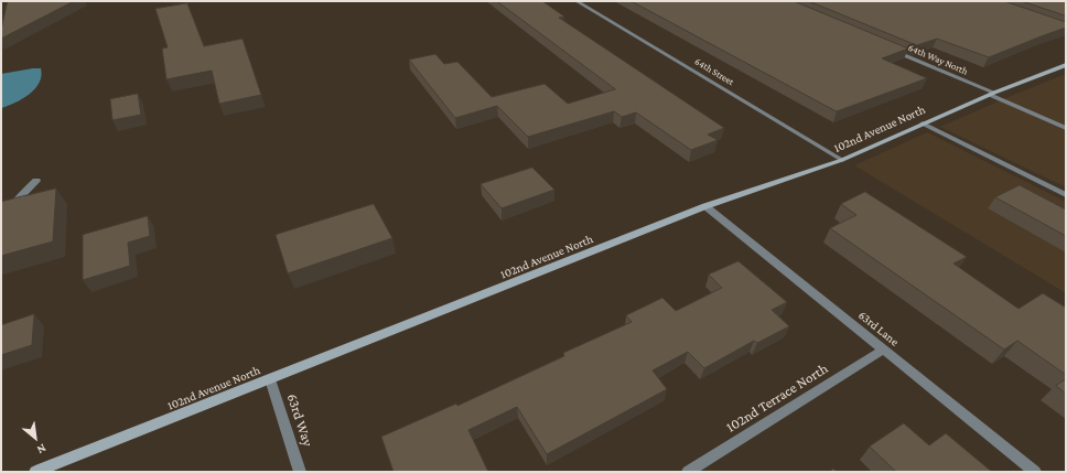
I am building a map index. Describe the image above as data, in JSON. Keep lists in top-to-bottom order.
{
  "streets": {
    "street": [
      "64th Way North",
      "64th Street",
      "102nd Avenue North",
      "63rd Lane",
      "102nd Terrace North",
      "63rd Way"
    ]
  },
  "crossings": [
    ["64th Way North", "102nd Avenue North"],
    ["64th Street", "102nd Avenue North"],
    ["102nd Avenue North", "63rd Lane"],
    ["102nd Avenue North", "63rd Way"],
    ["63rd Lane", "102nd Terrace North"]
  ],
  "north": "bottom right"
}
